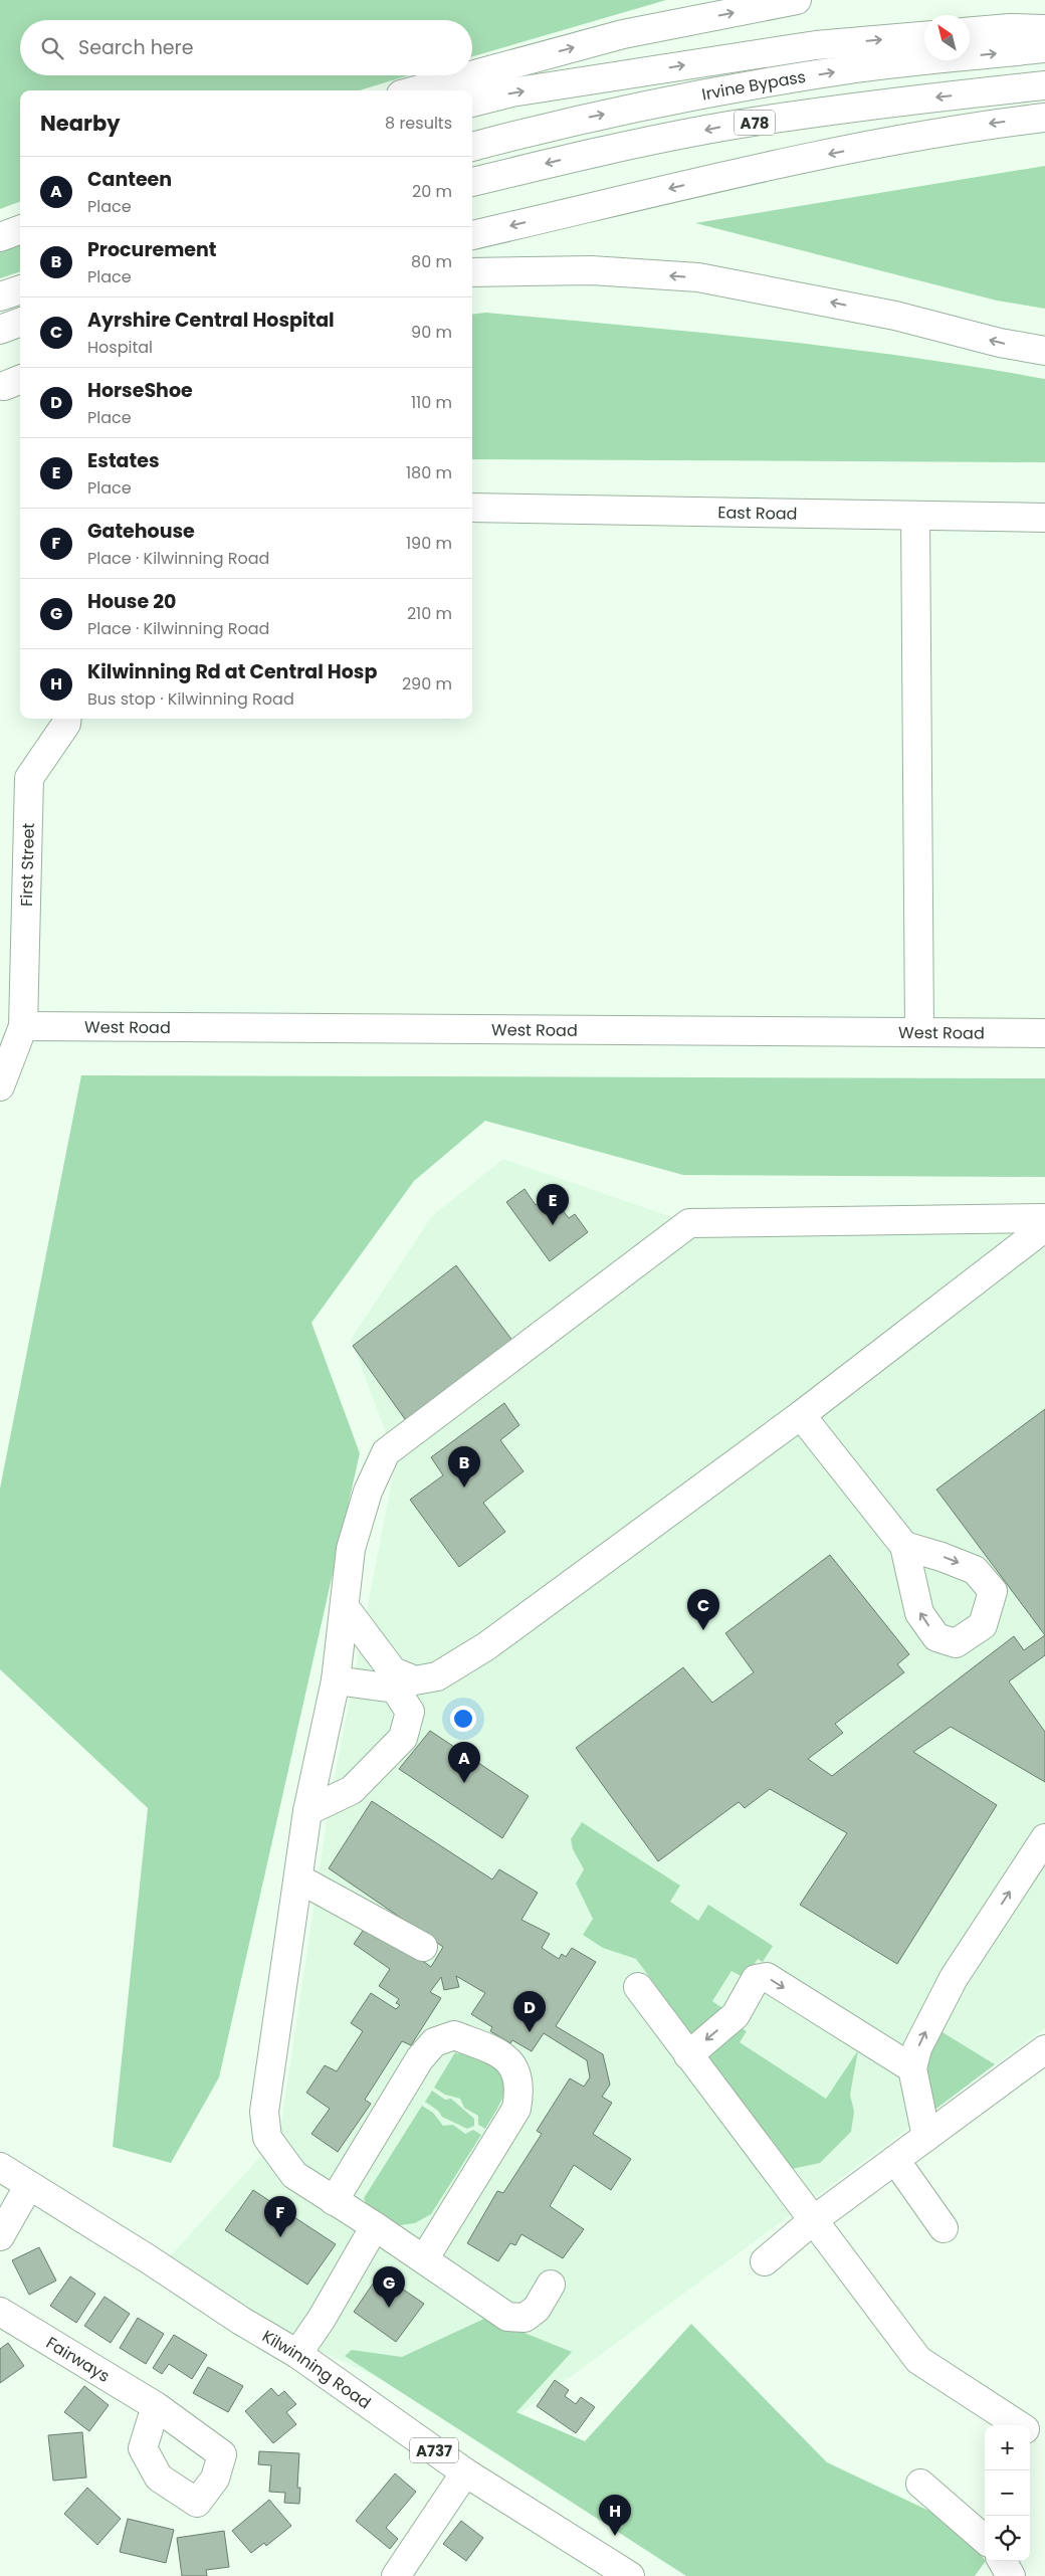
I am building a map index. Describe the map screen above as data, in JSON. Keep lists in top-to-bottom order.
{
  "streets": {
    "main road": [
      "Irvine Bypass",
      "A78",
      "East Road",
      "First Street",
      "West Road",
      "Fairways",
      "Kilwinning Road",
      "A737"
    ]
  },
  "crossings": [
    ["First Street", "West Road"]
  ],
  "north": "top left",
  "page": {
    "search": "Search here",
    "heading": ["Nearby", "8 results"],
    "list": [
      {
        "mark": "A",
        "name": "Canteen",
        "note": "Place",
        "value": "20 m"
      },
      {
        "mark": "B",
        "name": "Procurement",
        "note": "Place",
        "value": "80 m"
      },
      {
        "mark": "C",
        "name": "Ayrshire Central Hospital",
        "note": "Hospital",
        "value": "90 m"
      },
      {
        "mark": "D",
        "name": "HorseShoe",
        "note": "Place",
        "value": "110 m"
      },
      {
        "mark": "E",
        "name": "Estates",
        "note": "Place",
        "value": "180 m"
      },
      {
        "mark": "F",
        "name": "Gatehouse",
        "note": "Place · Kilwinning Road",
        "value": "190 m"
      },
      {
        "mark": "G",
        "name": "House 20",
        "note": "Place · Kilwinning Road",
        "value": "210 m"
      },
      {
        "mark": "H",
        "name": "Kilwinning Rd at Central Hosp",
        "note": "Bus stop · Kilwinning Road",
        "value": "290 m"
      }
    ],
    "pins": [
      "E",
      "B",
      "C",
      "A",
      "D",
      "F",
      "G",
      "H"
    ],
    "map_buttons": ["+", "−"]
  }
}
